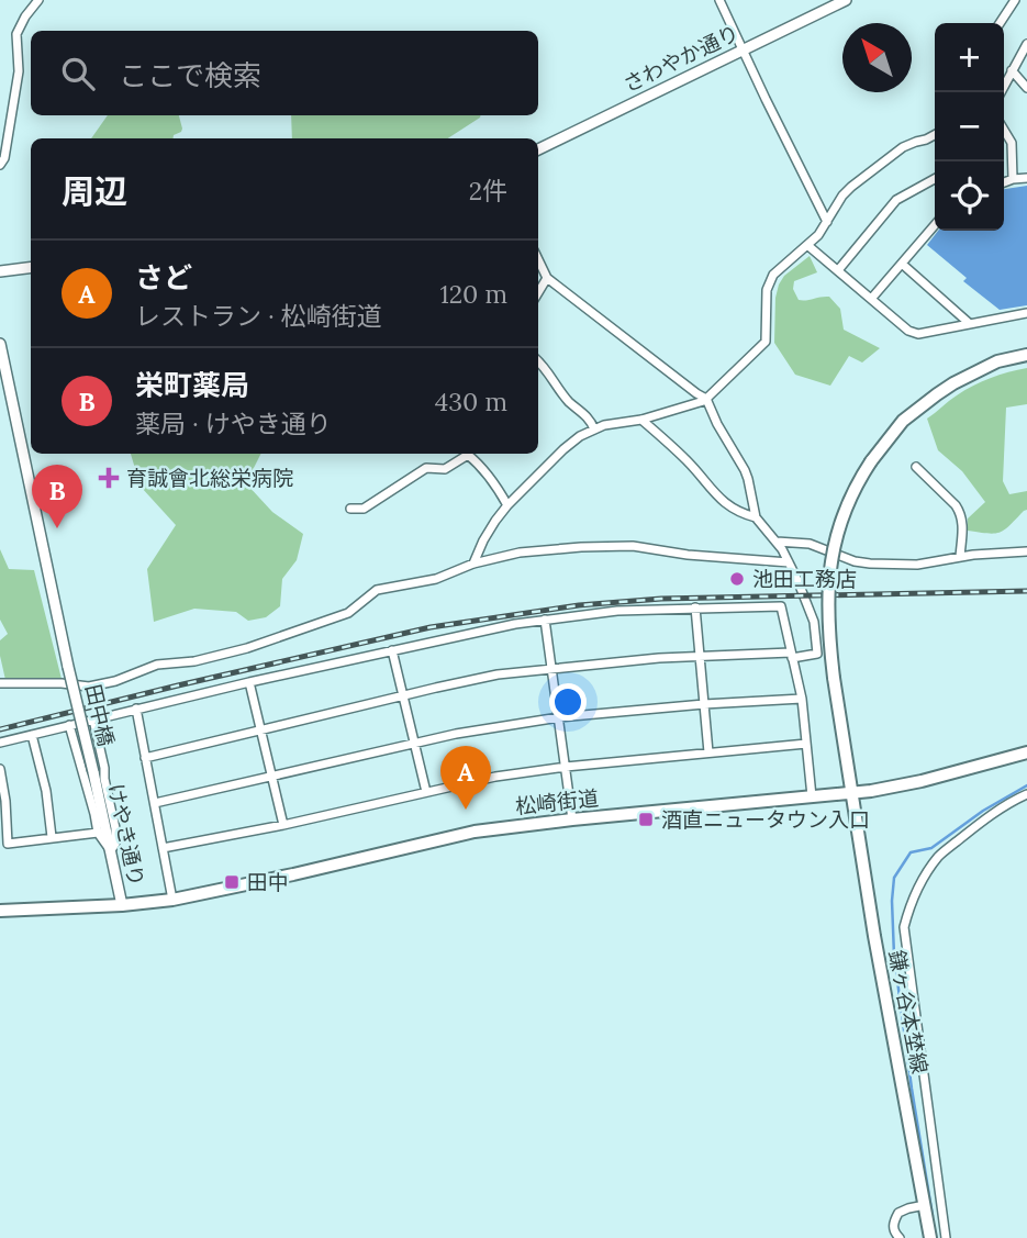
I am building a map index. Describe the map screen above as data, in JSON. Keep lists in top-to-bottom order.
{
  "streets": {
    "main road": ["松崎街道", "鎌ヶ谷本埜線"],
    "street": ["さわやか通り", "田中橋", "けやき通り"]
  },
  "crossings": [
    ["田中橋", "けやき通り"],
    ["松崎街道", "けやき通り"],
    ["松崎街道", "鎌ヶ谷本埜線"]
  ],
  "places": {
    "health": ["育誠會北総栄病院"],
    "other": ["池田工務店"],
    "transit": ["酒直ニュータウン入口", "田中"]
  },
  "north": "top left",
  "page": {
    "map_buttons": ["+", "−"],
    "search": "ここで検索",
    "heading": ["周辺", "2件"],
    "list": [
      {
        "mark": "A",
        "name": "さど",
        "note": "レストラン · 松崎街道",
        "value": "120 m"
      },
      {
        "mark": "B",
        "name": "栄町薬局",
        "note": "薬局 · けやき通り",
        "value": "430 m"
      }
    ],
    "pins": ["B", "A"]
  }
}
